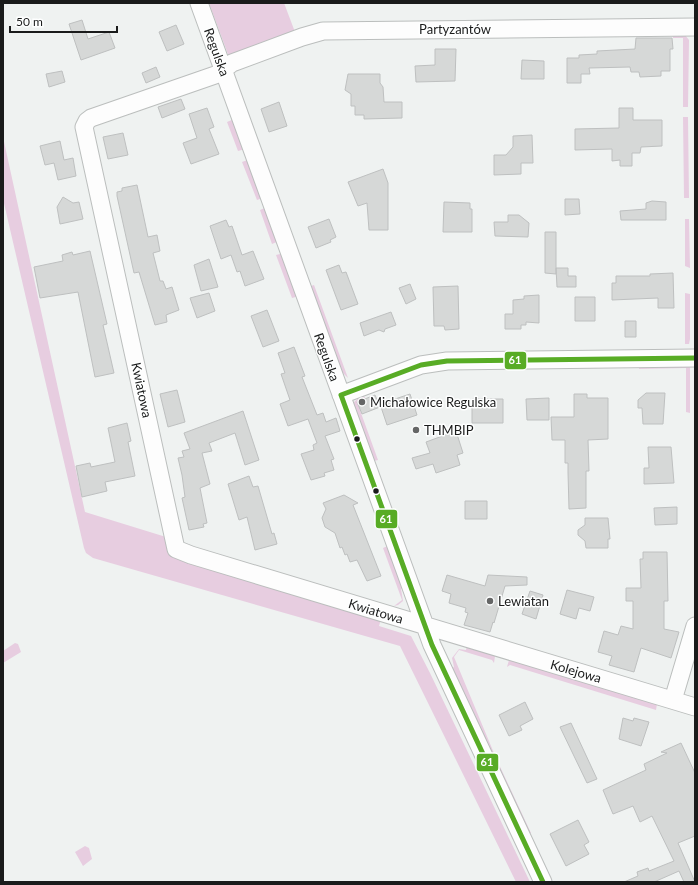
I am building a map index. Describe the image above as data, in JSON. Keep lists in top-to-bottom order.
{
  "streets": {
    "street": [
      "Partyzantów",
      "Regulska",
      "Kwiatowa",
      "Kolejowa"
    ]
  },
  "crossings": [
    ["Partyzantów", "Regulska"],
    ["Partyzantów", "Kwiatowa"],
    ["Regulska", "Kwiatowa"],
    ["Regulska", "Kolejowa"],
    ["Kwiatowa", "Kolejowa"]
  ],
  "places": ["Michałowice Regulska", "THMBIP", "Lewiatan"],
  "lines": ["transit line 61"],
  "scale_bar": "50 m"
}
